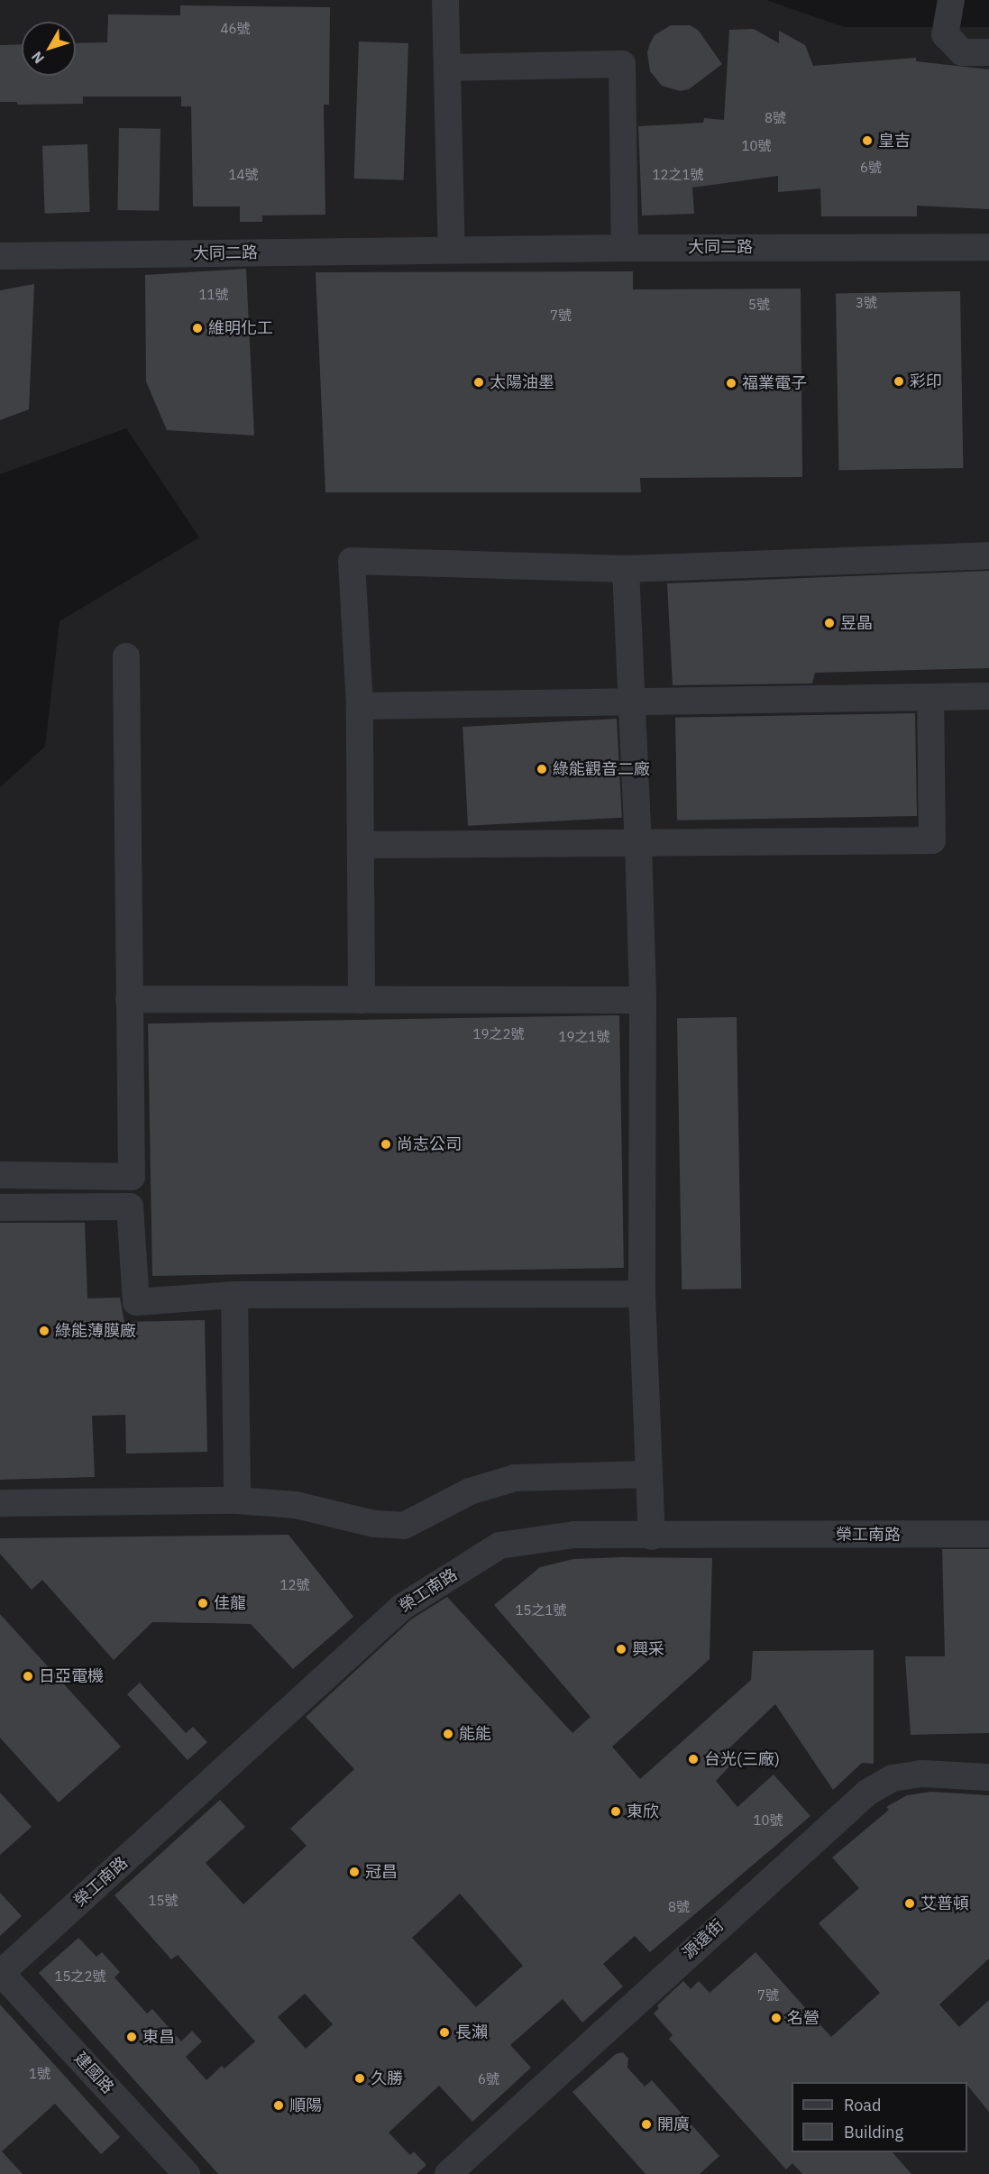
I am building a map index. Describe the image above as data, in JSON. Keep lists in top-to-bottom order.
{
  "streets": {
    "street": [
      "大同二路",
      "榮工南路",
      "源遠街",
      "建國路"
    ]
  },
  "crossings": [
    ["榮工南路", "建國路"]
  ],
  "places": [
    "皇吉",
    "維明化工",
    "彩印",
    "太陽油墨",
    "福業電子",
    "昱晶",
    "綠能觀音二廠",
    "尚志公司",
    "綠能薄膜廠",
    "佳龍",
    "興采",
    "日亞電機",
    "能能",
    "台光(三廠)",
    "東欣",
    "冠昌",
    "艾普頓",
    "名營",
    "長瀨",
    "東昌",
    "久勝",
    "順陽",
    "開廣"
  ],
  "house_numbers": [
    "46號",
    "8號",
    "10號",
    "6號",
    "14號",
    "12之1號",
    "11號",
    "3號",
    "5號",
    "7號",
    "19之2號",
    "19之1號",
    "12號",
    "15之1號",
    "10號",
    "15號",
    "8號",
    "15之2號",
    "7號",
    "1號",
    "6號"
  ],
  "legend": ["Road", "Building"],
  "north": "bottom left"
}
